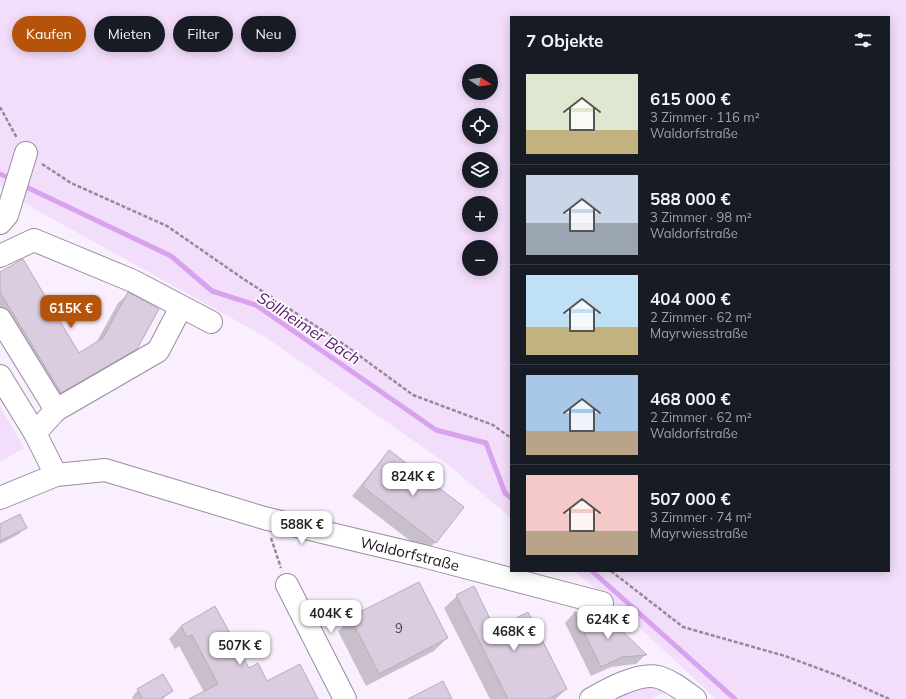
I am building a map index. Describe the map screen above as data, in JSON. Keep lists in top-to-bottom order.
{
  "streets": {
    "street": ["Waldorfstraße"]
  },
  "water": ["Söllheimer Bach"],
  "house_numbers": ["9"],
  "north": "right",
  "page": {
    "chip": [
      "Kaufen",
      "Mieten",
      "Filter",
      "Neu"
    ],
    "heading": "7 Objekte",
    "map_buttons": ["+", "−"],
    "list": [
      {
        "name": "615 000 €",
        "note": "3 Zimmer · 116 m² · Waldorfstraße"
      },
      {
        "name": "588 000 €",
        "note": "3 Zimmer · 98 m² · Waldorfstraße"
      },
      {
        "name": "404 000 €",
        "note": "2 Zimmer · 62 m² · Mayrwiesstraße"
      },
      {
        "name": "468 000 €",
        "note": "2 Zimmer · 62 m² · Waldorfstraße"
      },
      {
        "name": "507 000 €",
        "note": "3 Zimmer · 74 m² · Mayrwiesstraße"
      }
    ],
    "price": [
      "615K €",
      "824K €",
      "588K €",
      "404K €",
      "624K €",
      "468K €",
      "507K €"
    ]
  }
}
